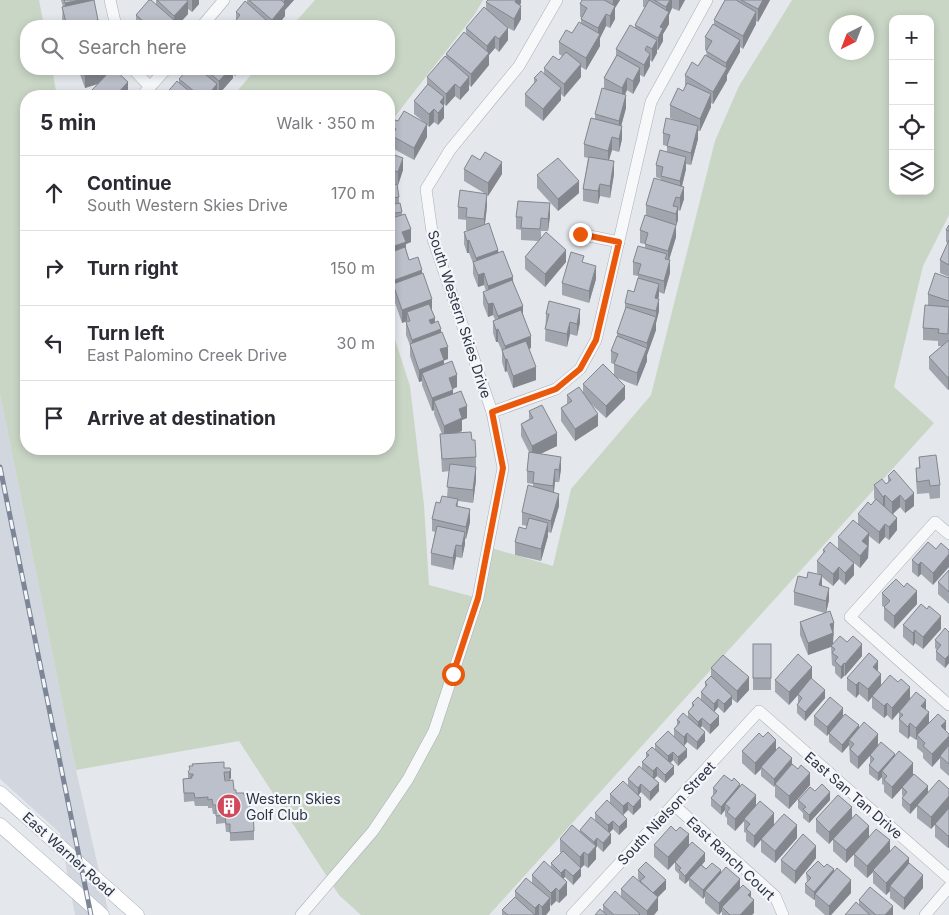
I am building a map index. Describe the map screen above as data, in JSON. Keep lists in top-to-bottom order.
{
  "streets": {
    "main road": ["East Warner Road"],
    "street": [
      "South Western Skies Drive",
      "East San Tan Drive",
      "South Nielson Street",
      "East Ranch Court"
    ]
  },
  "crossings": [
    ["East San Tan Drive", "South Nielson Street"],
    ["South Nielson Street", "East Ranch Court"]
  ],
  "places": {
    "building": ["Western Skies Golf Club"]
  },
  "north": "bottom left",
  "page": {
    "map_buttons": ["+", "−"],
    "search": "Search here",
    "heading": ["5 min", "Walk · 350 m"],
    "list": [
      ["Continue", "South Western Skies Drive", "170 m"],
      ["Turn right", "150 m"],
      ["Turn left", "East Palomino Creek Drive", "30 m"],
      "Arrive at destination"
    ]
  }
}
